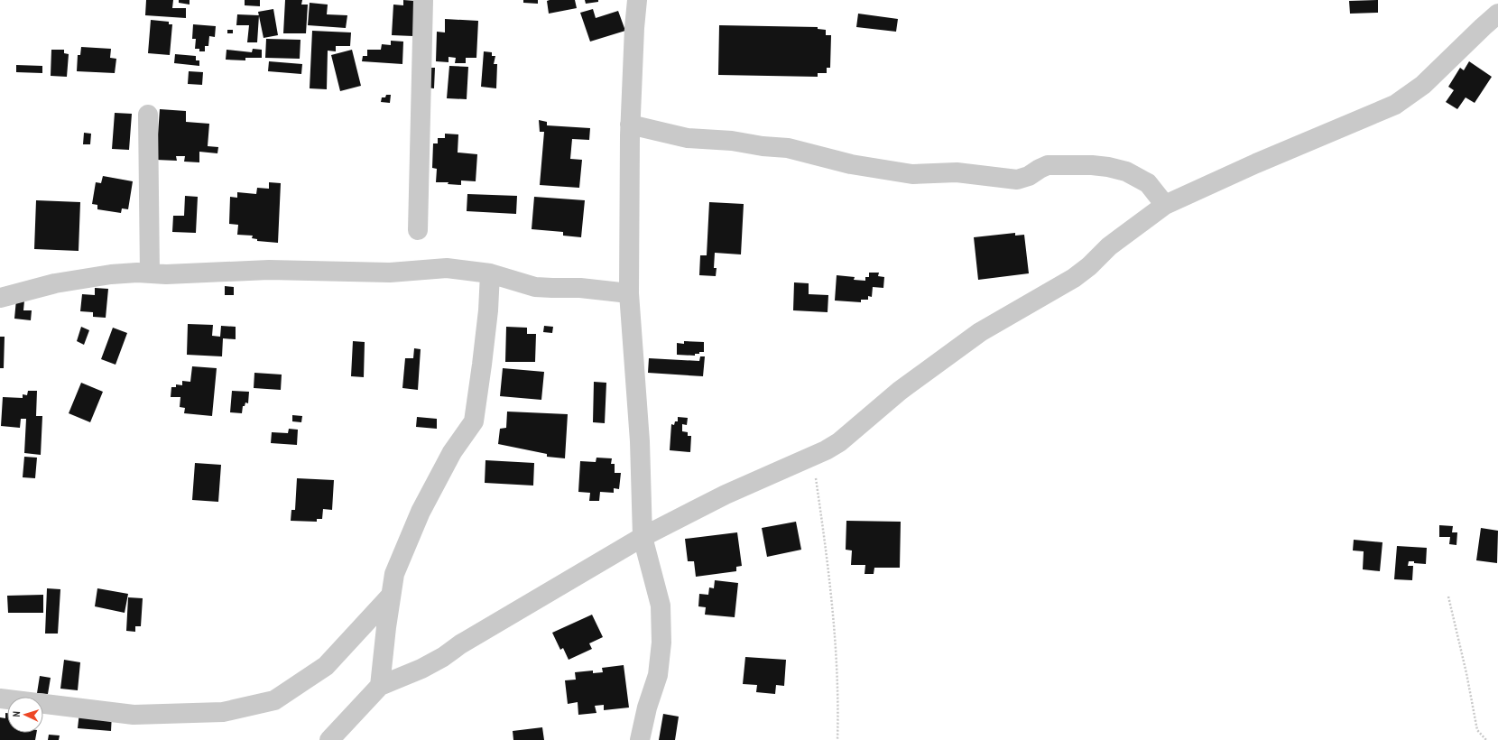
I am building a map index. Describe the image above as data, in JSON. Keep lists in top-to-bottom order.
{
  "north": "left"
}
